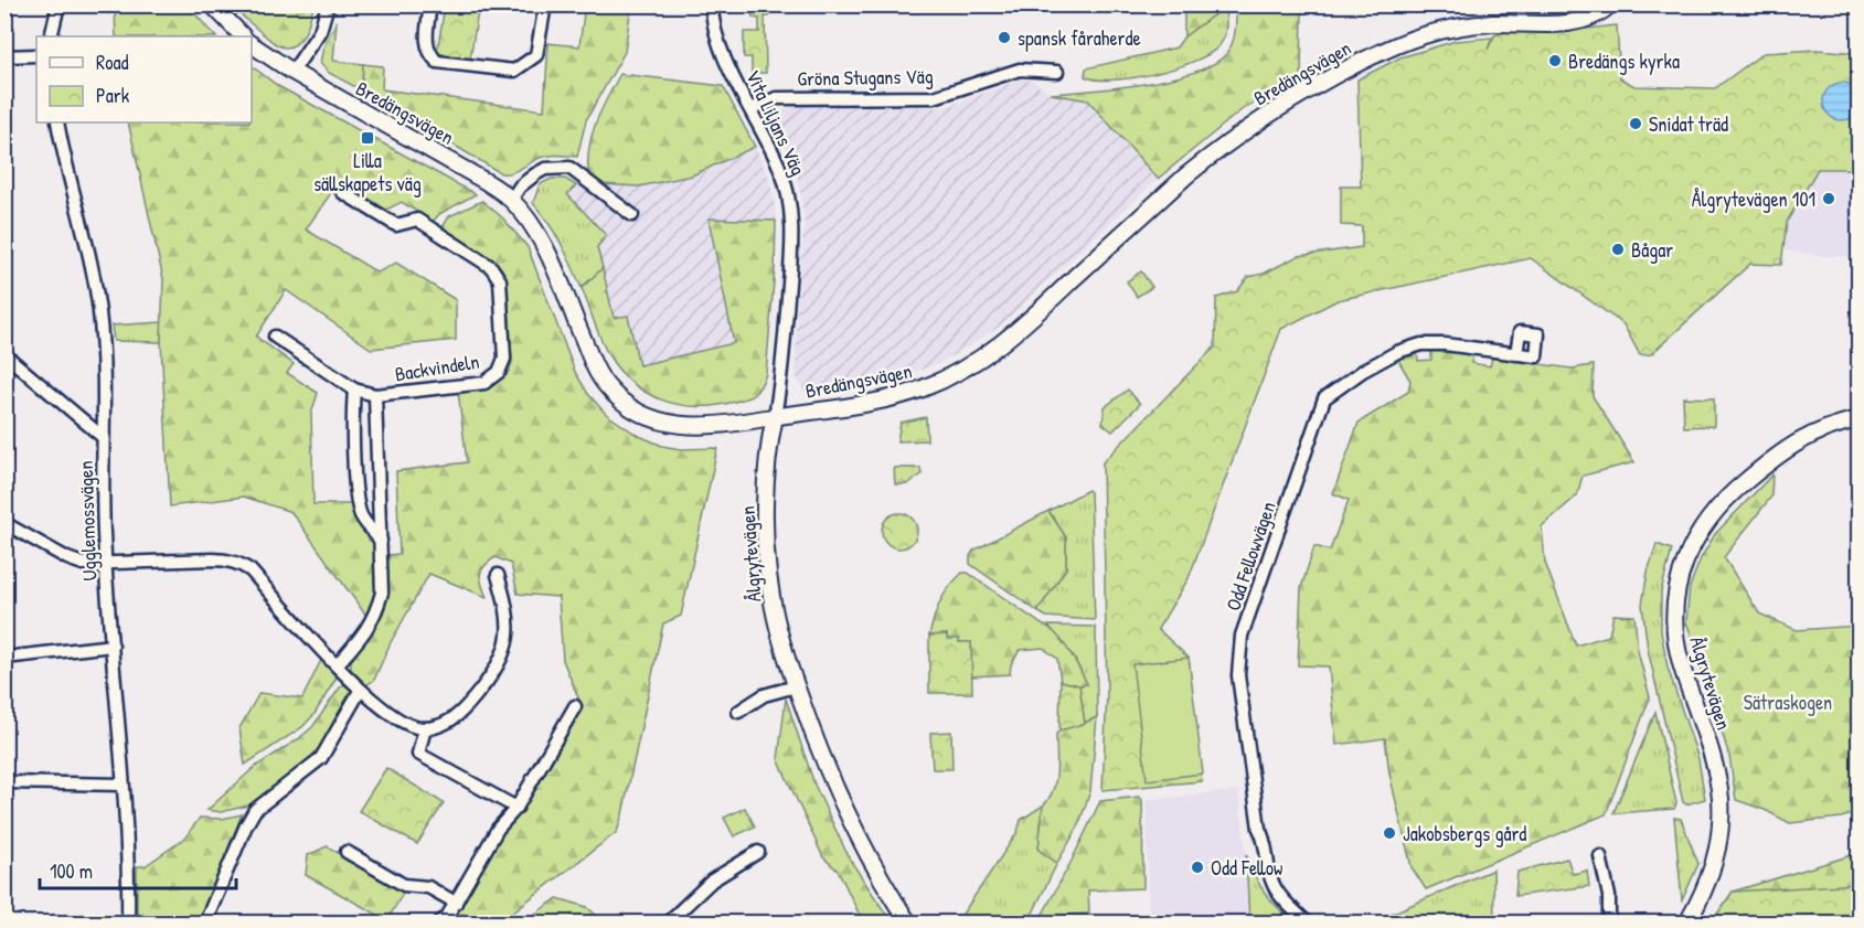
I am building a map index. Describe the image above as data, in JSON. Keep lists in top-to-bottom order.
{
  "streets": {
    "street": [
      "Bredängsvägen",
      "Gröna Stugans Väg",
      "Vita Liljans Väg",
      "Backvindeln",
      "Ugglemossvägen",
      "Ålgrytevägen",
      "Odd Fellowvägen"
    ]
  },
  "crossings": [
    ["Bredängsvägen", "Vita Liljans Väg"],
    ["Bredängsvägen", "Ålgrytevägen"],
    ["Gröna Stugans Väg", "Vita Liljans Väg"],
    ["Vita Liljans Väg", "Ålgrytevägen"]
  ],
  "parks": ["Sätraskogen"],
  "places": {
    "other": [
      "spansk fåraherde",
      "Bredängs kyrka",
      "Snidat träd",
      "Ålgrytevägen 101",
      "Bågar",
      "Jakobsbergs gård",
      "Odd Fellow"
    ],
    "transit": ["Lilla sällskapets väg"]
  },
  "legend": ["Road", "Park"],
  "scale_bar": "100 m"
}
